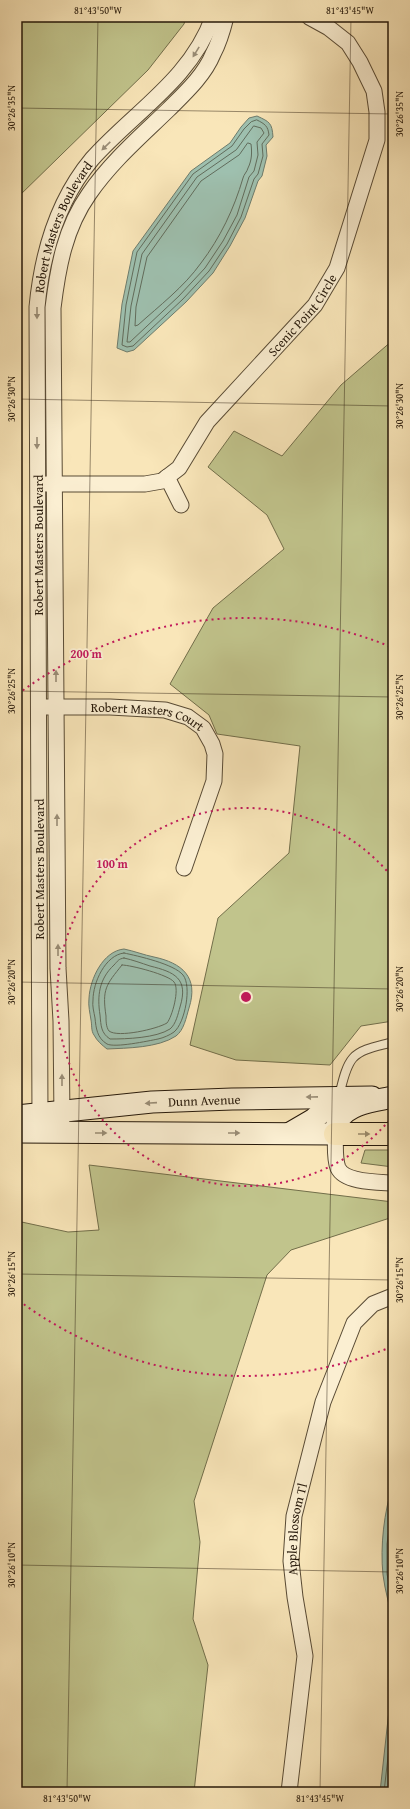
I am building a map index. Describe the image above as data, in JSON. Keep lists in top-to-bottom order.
{
  "streets": {
    "main road": ["Dunn Avenue"],
    "street": [
      "Robert Masters Boulevard",
      "Scenic Point Circle",
      "Robert Masters Court",
      "Apple Blossom Tl"
    ]
  },
  "crossings": [
    ["Robert Masters Boulevard", "Scenic Point Circle"],
    ["Robert Masters Boulevard", "Robert Masters Court"],
    ["Robert Masters Boulevard", "Dunn Avenue"]
  ],
  "coordinates": [
    "81°43'50\"W",
    "81°43'45\"W",
    "30°26'35\"N",
    "30°26'30\"N",
    "30°26'25\"N",
    "30°26'20\"N",
    "30°26'15\"N",
    "30°26'10\"N"
  ],
  "rings": ["200 m", "100 m"]
}
